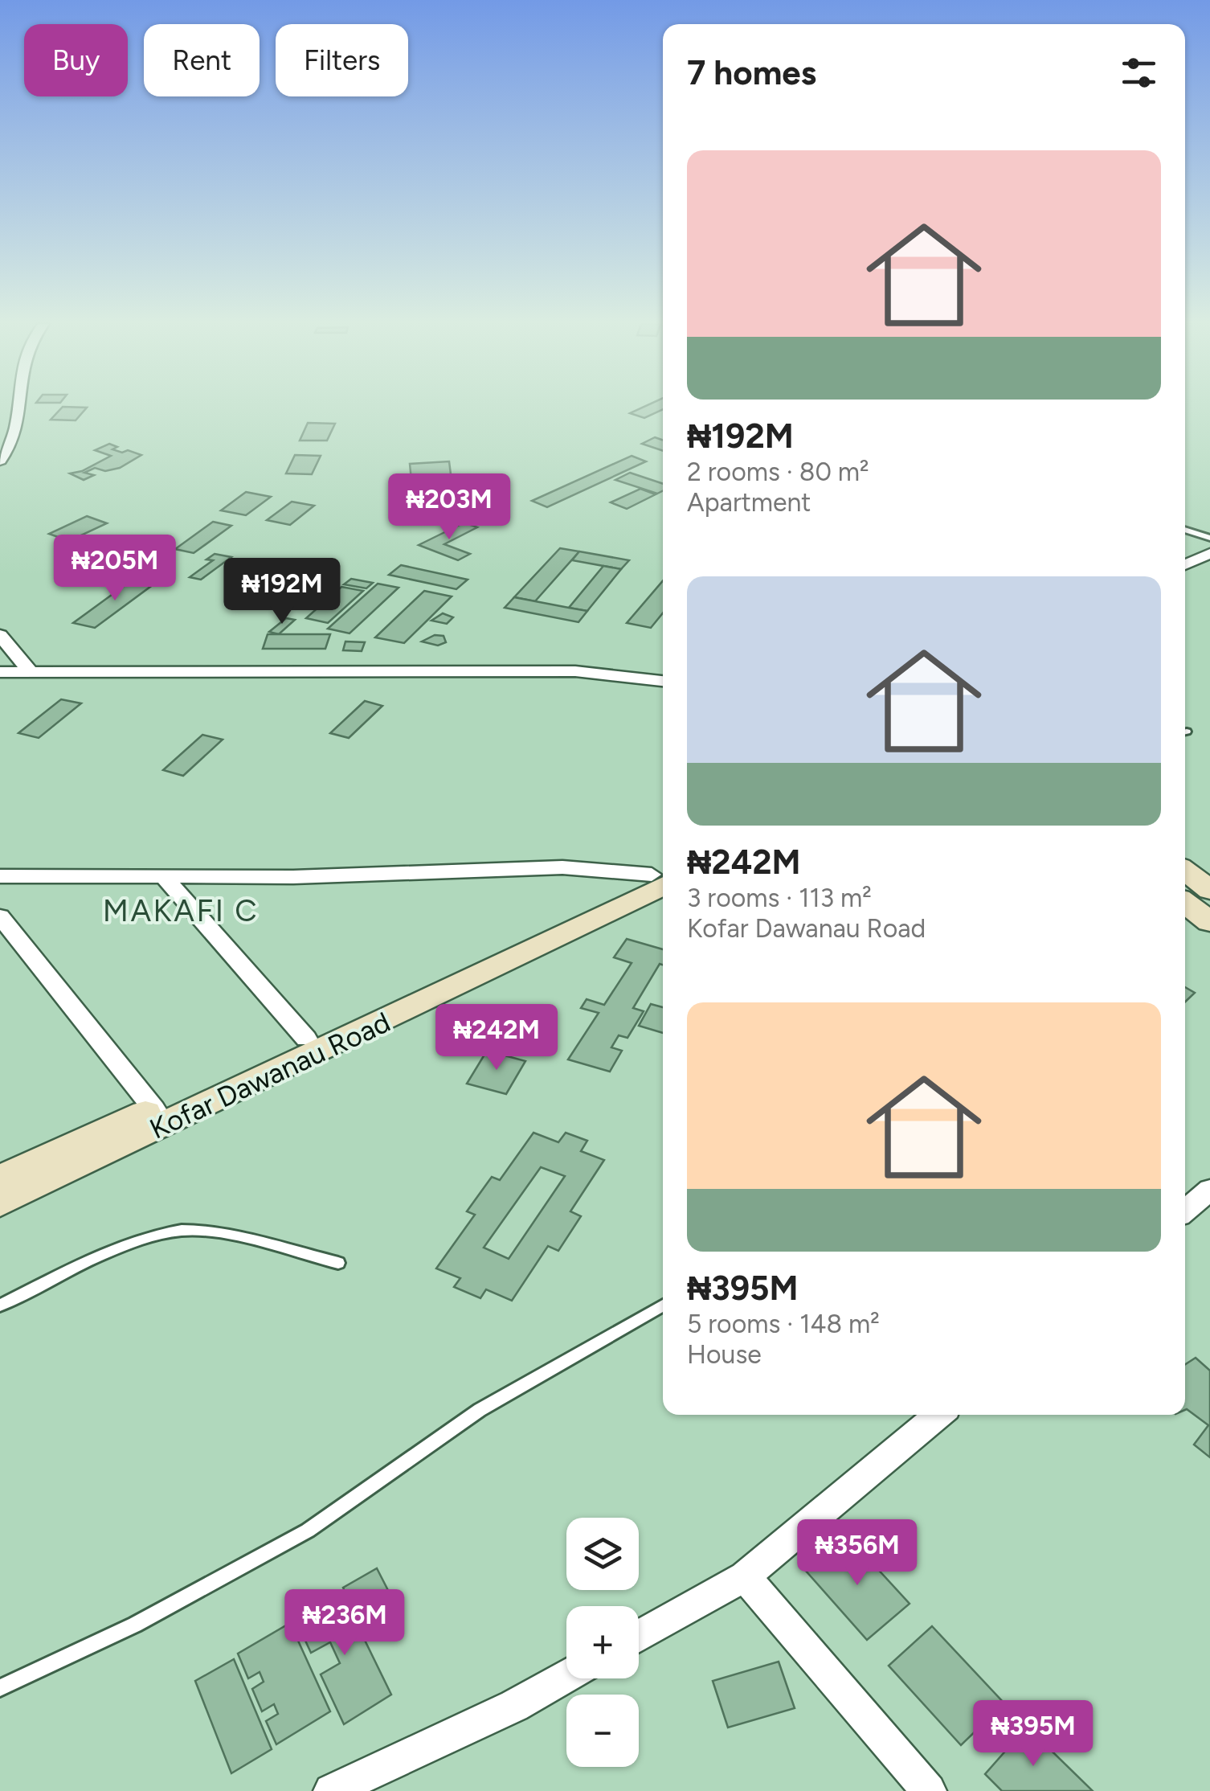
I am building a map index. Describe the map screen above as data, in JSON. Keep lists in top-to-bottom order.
{
  "streets": {
    "street": ["Kofar Dawanau Road"]
  },
  "districts": ["MAKAFI C"],
  "page": {
    "chip": ["Buy", "Rent", "Filters"],
    "heading": "7 homes",
    "list": [
      {
        "name": "₦192M",
        "note": "2 rooms · 80 m² · Apartment"
      },
      {
        "name": "₦242M",
        "note": "3 rooms · 113 m² · Kofar Dawanau Road"
      },
      {
        "name": "₦395M",
        "note": "5 rooms · 148 m² · House"
      }
    ],
    "price": [
      "₦203M",
      "₦205M",
      "₦192M",
      "₦242M",
      "₦356M",
      "₦236M",
      "₦395M"
    ],
    "map_buttons": ["+", "−"]
  }
}
